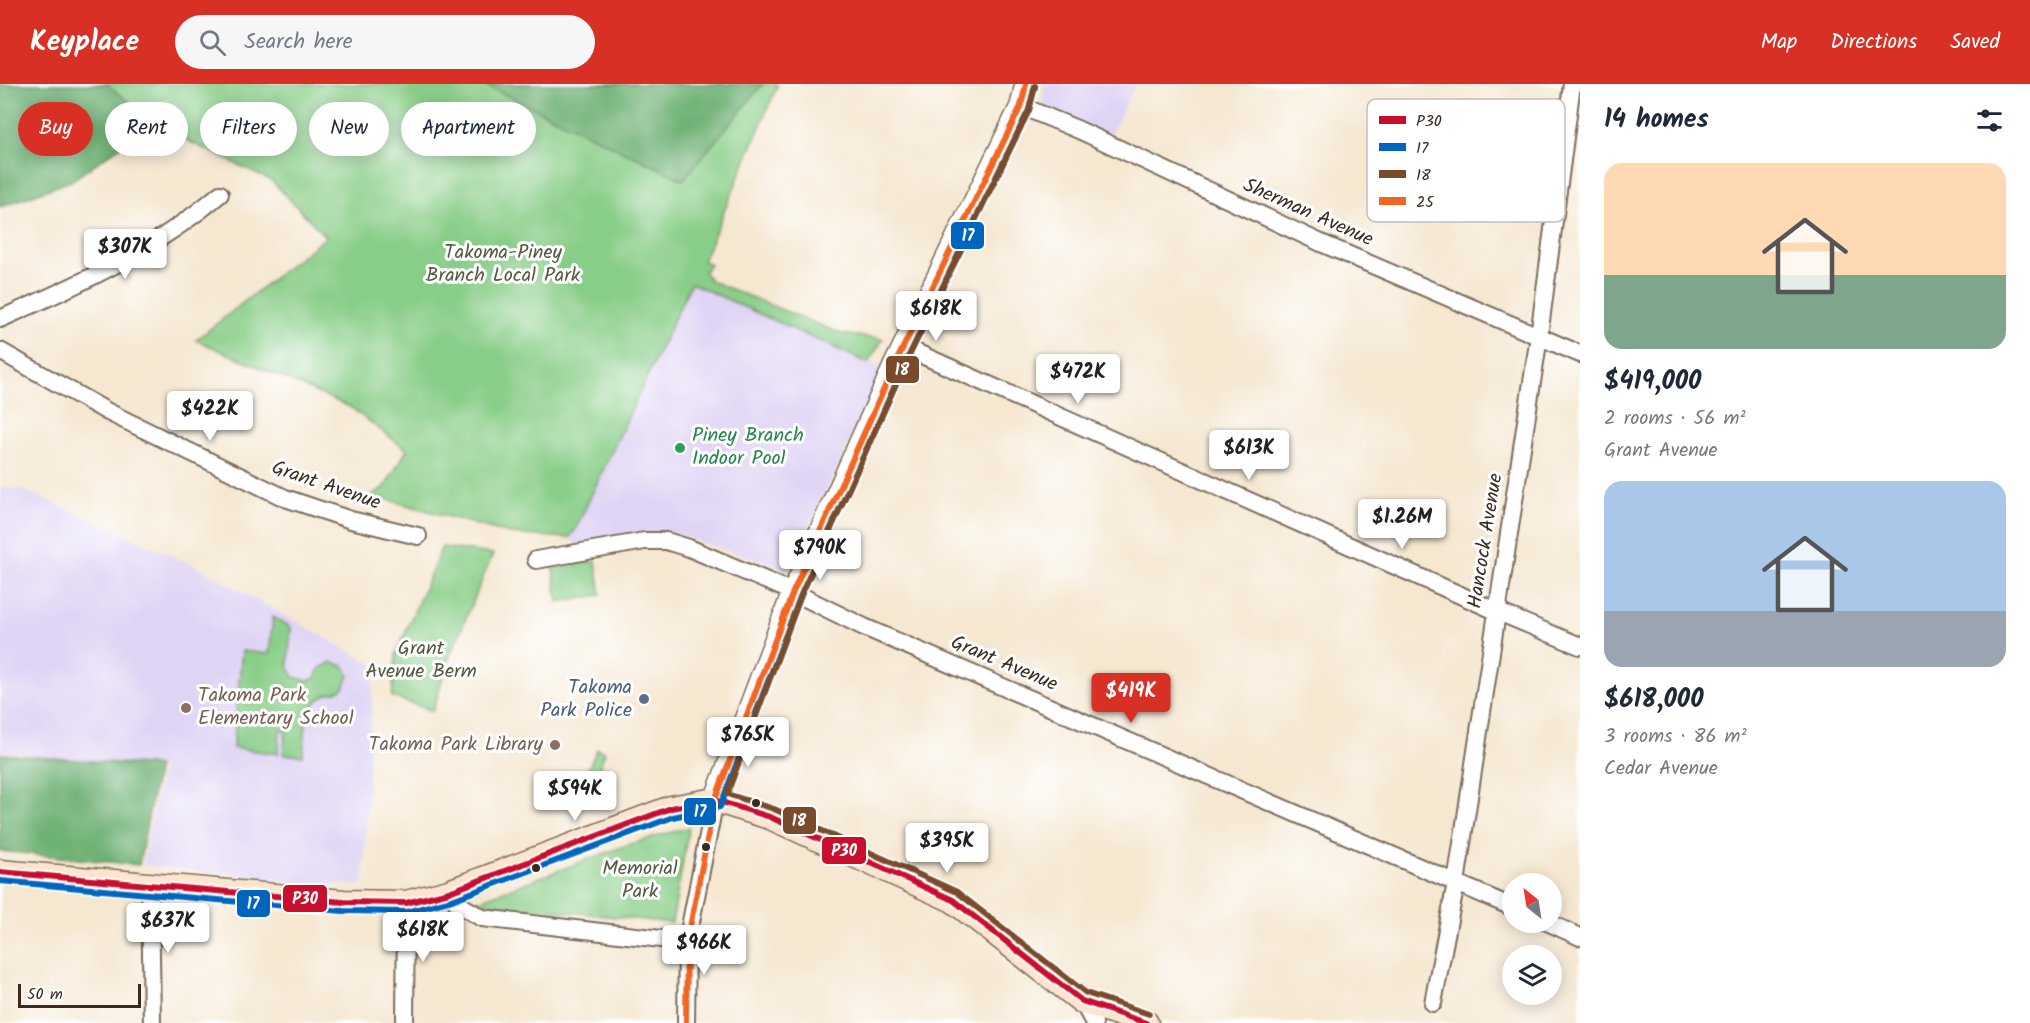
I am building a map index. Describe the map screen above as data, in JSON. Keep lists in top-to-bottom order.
{
  "streets": {
    "street": ["Sherman Avenue", "Grant Avenue", "Hancock Avenue"]
  },
  "crossings": [
    ["Sherman Avenue", "Hancock Avenue"],
    ["Grant Avenue", "Hancock Avenue"]
  ],
  "parks": ["Takoma-Piney Branch Local Park", "Grant Avenue Berm", "Memorial Park"],
  "places": [
    "Piney Branch Indoor Pool",
    "Takoma Park Police",
    "Takoma Park Elementary School",
    "Takoma Park Library"
  ],
  "lines": [
    "transit line 25",
    "transit line 17",
    "transit line 18",
    "transit line P30"
  ],
  "legend": [
    "P30",
    "17",
    "18",
    "25"
  ],
  "scale_bar": "50 m",
  "north": "top left",
  "page": {
    "header": "Keyplace",
    "search": "Search here",
    "nav": ["Map", "Directions", "Saved"],
    "heading": "14 homes",
    "chip": [
      "Buy",
      "Rent",
      "Filters",
      "New",
      "Apartment"
    ],
    "list": [
      {
        "name": "$419,000",
        "note": "2 rooms · 56 m² · Grant Avenue"
      },
      {
        "name": "$618,000",
        "note": "3 rooms · 86 m² · Cedar Avenue"
      }
    ],
    "price": [
      "$307K",
      "$618K",
      "$472K",
      "$422K",
      "$613K",
      "$1.26M",
      "$790K",
      "$419K",
      "$765K",
      "$594K",
      "$395K",
      "$637K",
      "$618K",
      "$966K"
    ],
    "scale": "50 m"
  }
}
